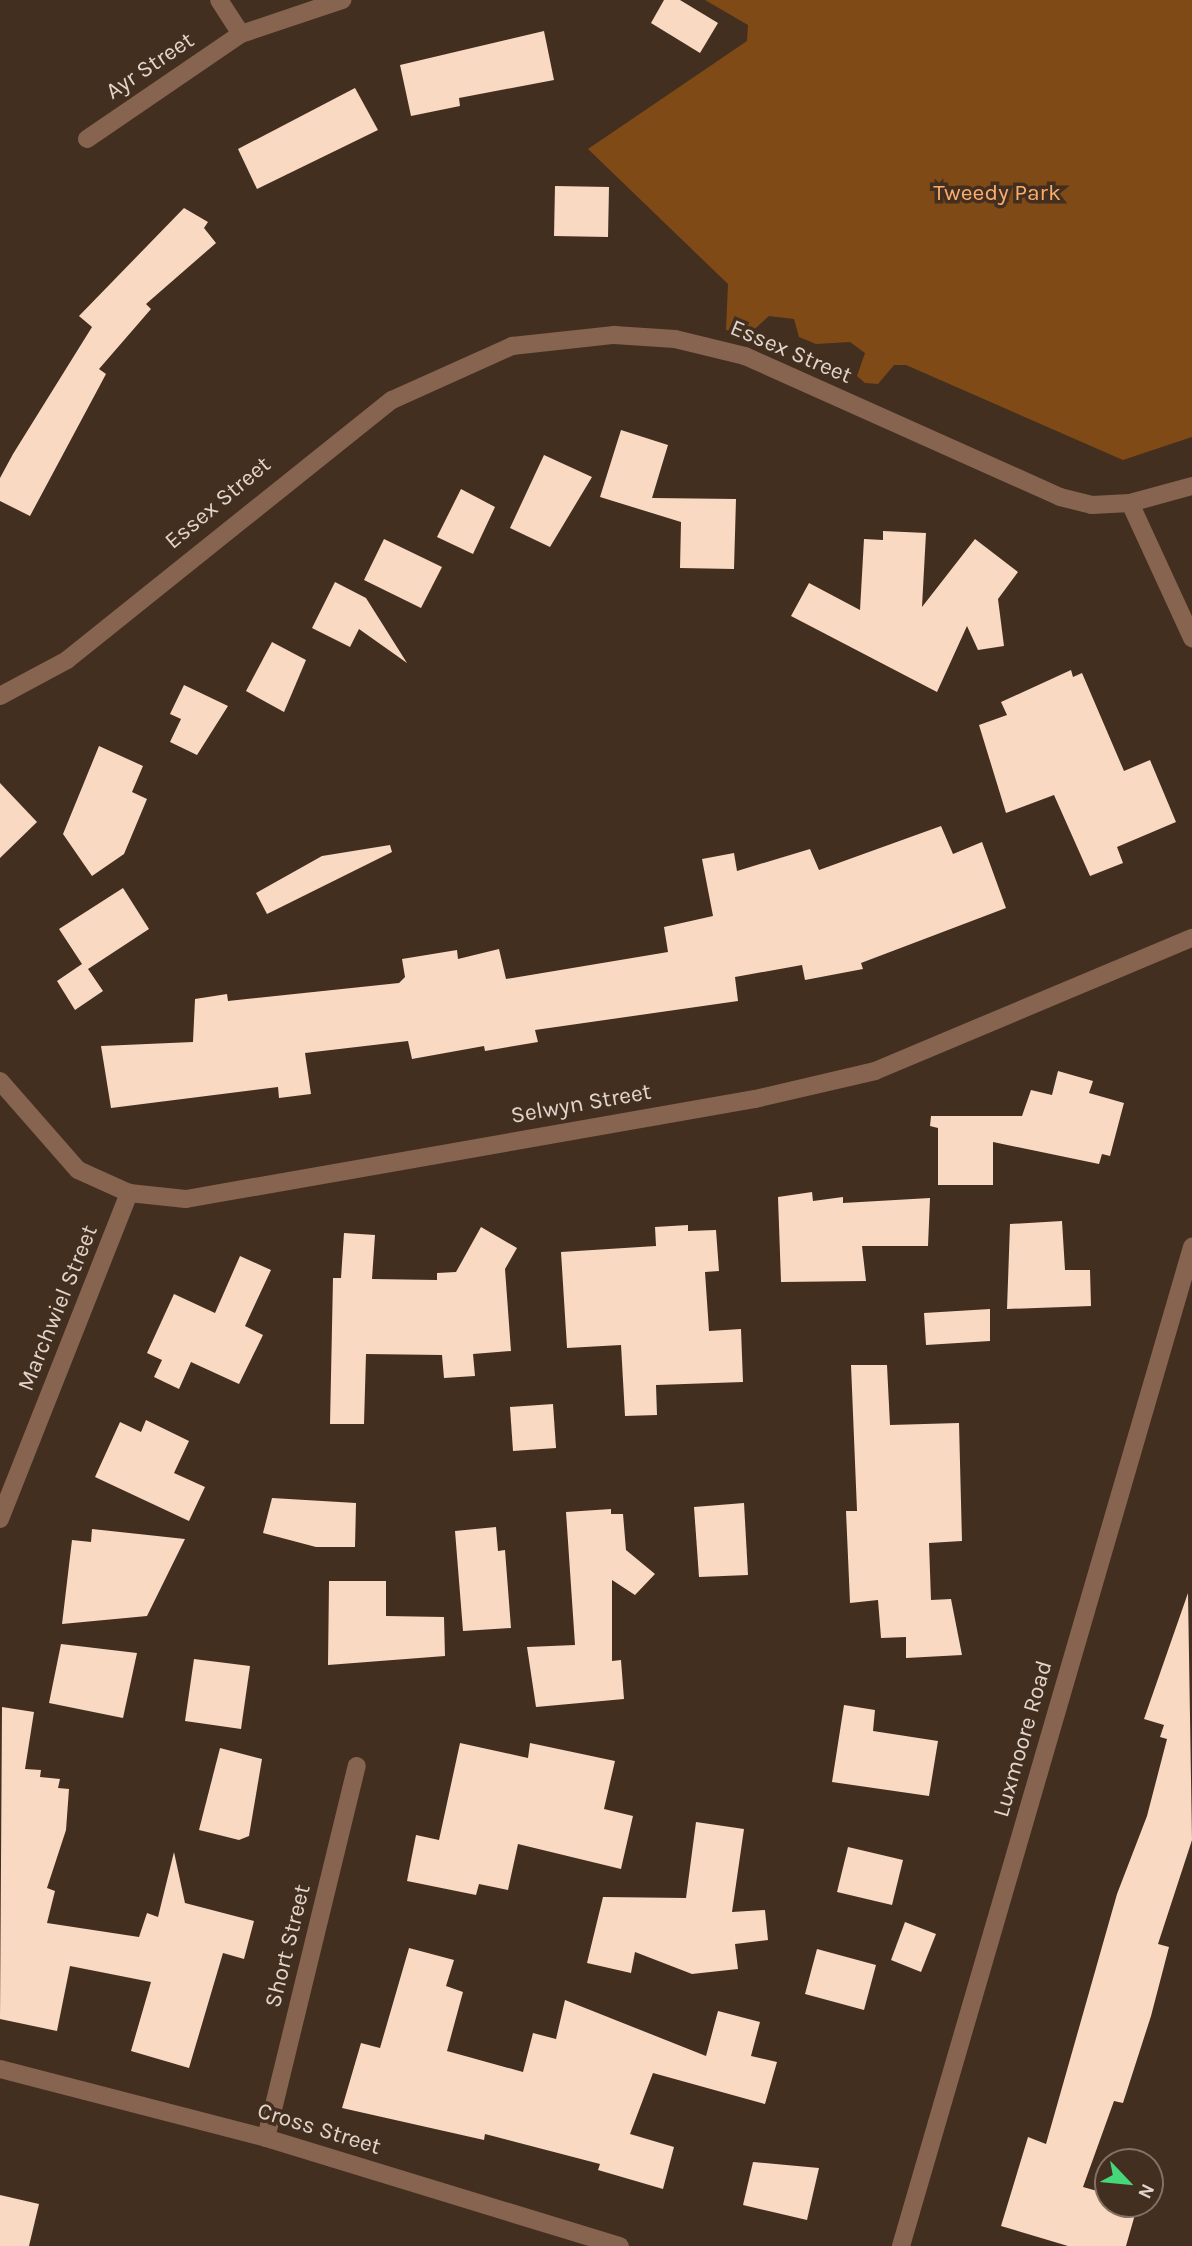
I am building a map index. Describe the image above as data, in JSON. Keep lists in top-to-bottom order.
{
  "streets": {
    "street": [
      "Ayr Street",
      "Essex Street",
      "Selwyn Street",
      "Marchwiel Street",
      "Luxmoore Road",
      "Short Street",
      "Cross Street"
    ]
  },
  "crossings": [
    ["Selwyn Street", "Marchwiel Street"],
    ["Short Street", "Cross Street"]
  ],
  "parks": ["Tweedy Park"],
  "north": "bottom right"
}
